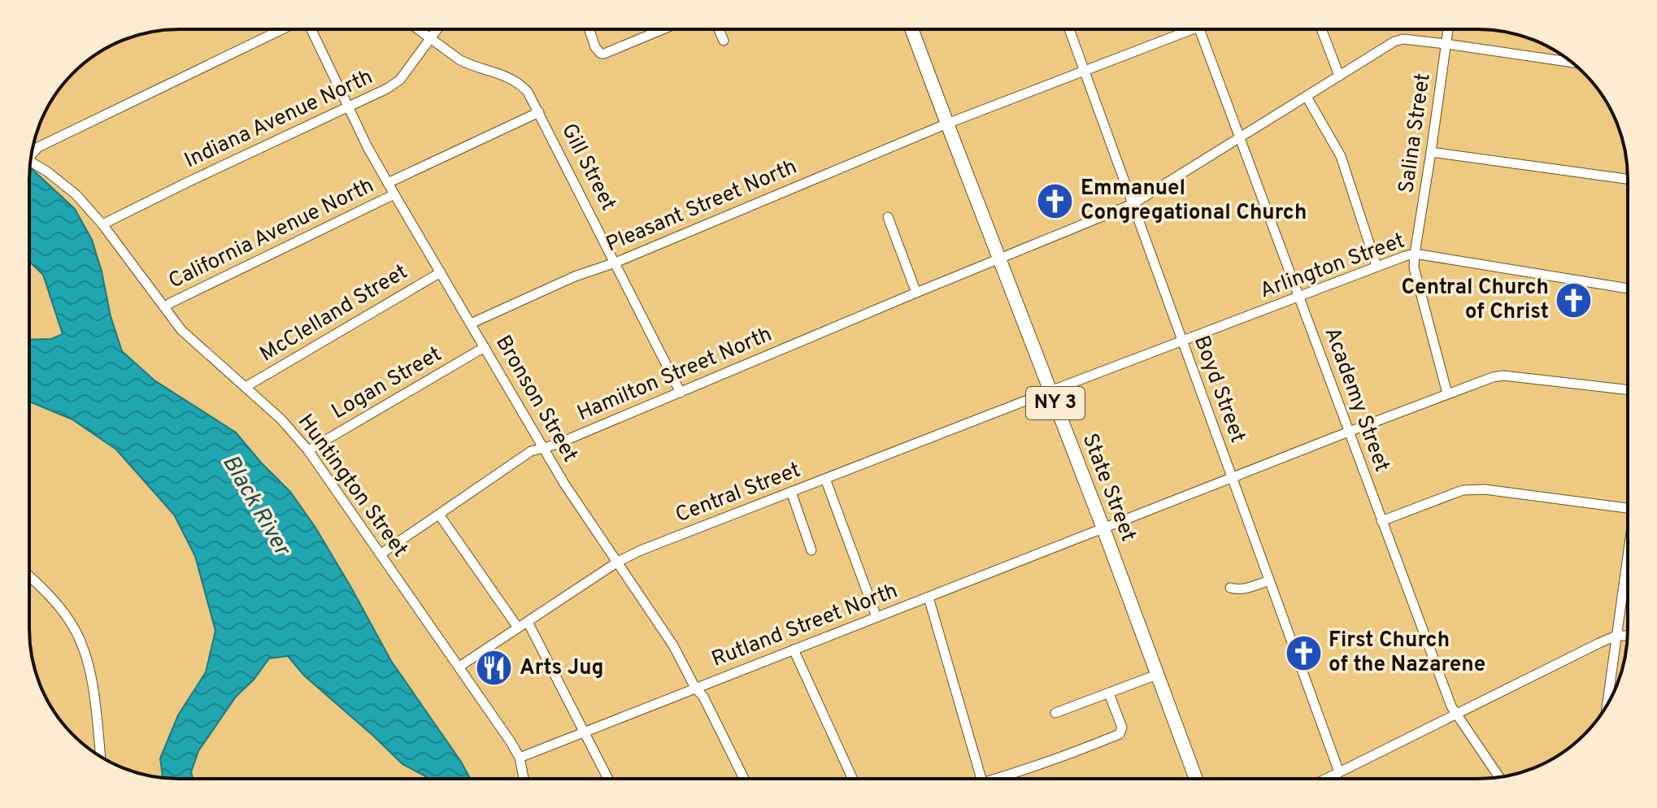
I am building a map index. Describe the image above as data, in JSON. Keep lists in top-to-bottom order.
{
  "streets": {
    "highway": ["NY 3", "State Street"],
    "street": [
      "Indiana Avenue North",
      "Salina Street",
      "Gill Street",
      "Pleasant Street North",
      "California Avenue North",
      "Arlington Street",
      "McClelland Street",
      "Hamilton Street North",
      "Logan Street",
      "Boyd Street",
      "Bronson Street",
      "Academy Street",
      "Huntington Street",
      "Central Street",
      "Rutland Street North"
    ]
  },
  "crossings": [
    ["Indiana Avenue North", "Gill Street"],
    ["Indiana Avenue North", "Bronson Street"],
    ["Indiana Avenue North", "Huntington Street"],
    ["Salina Street", "Arlington Street"],
    ["Salina Street", "Hamilton Street North"],
    ["Salina Street", "Rutland Street North"],
    ["Gill Street", "Pleasant Street North"],
    ["Gill Street", "California Avenue North"],
    ["Gill Street", "Hamilton Street North"],
    ["Pleasant Street North", "Boyd Street"],
    ["Pleasant Street North", "Bronson Street"],
    ["Pleasant Street North", "State Street"],
    ["California Avenue North", "Bronson Street"],
    ["California Avenue North", "Huntington Street"],
    ["Arlington Street", "Boyd Street"],
    ["Arlington Street", "Academy Street"],
    ["Arlington Street", "State Street"],
    ["Arlington Street", "Central Street"],
    ["McClelland Street", "Bronson Street"],
    ["McClelland Street", "Huntington Street"],
    ["Hamilton Street North", "Boyd Street"],
    ["Hamilton Street North", "Bronson Street"],
    ["Hamilton Street North", "Academy Street"],
    ["Hamilton Street North", "Huntington Street"],
    ["Hamilton Street North", "State Street"],
    ["Logan Street", "Bronson Street"],
    ["Logan Street", "Huntington Street"],
    ["Boyd Street", "Rutland Street North"],
    ["Bronson Street", "Central Street"],
    ["Bronson Street", "Rutland Street North"],
    ["Academy Street", "Rutland Street North"],
    ["Huntington Street", "Central Street"],
    ["Huntington Street", "Rutland Street North"],
    ["State Street", "Central Street"],
    ["State Street", "Rutland Street North"]
  ],
  "water": ["Black River"],
  "places": {
    "church": ["Emmanuel Congregational Church", "Central Church of Christ", "First Church of the Nazarene"],
    "restaurant": ["Arts Jug"]
  }
}
